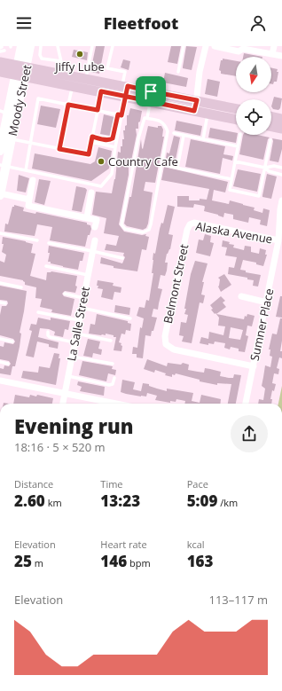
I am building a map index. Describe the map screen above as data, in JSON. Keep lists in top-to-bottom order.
{
  "streets": {
    "main road": ["Moody Street"],
    "street": [
      "Alaska Avenue",
      "Belmont Street",
      "La Salle Street",
      "Sumner Place"
    ]
  },
  "crossings": [
    ["Alaska Avenue", "Belmont Street"],
    ["Alaska Avenue", "Sumner Place"],
    ["Belmont Street", "Sumner Place"]
  ],
  "places": ["Jiffy Lube", "Country Cafe"],
  "north": "bottom",
  "page": {
    "header": "Fleetfoot",
    "heading": ["Evening run", "18:16 · 5 × 520 m"],
    "stats": [
      ["Distance", "2.60 km"],
      ["Time", "13:23"],
      ["Pace", "5:09 /km"],
      ["Elevation", "25 m"],
      ["Heart rate", "146 bpm"],
      ["kcal", "163"]
    ],
    "chart": ["Elevation", "113–117 m"]
  }
}
